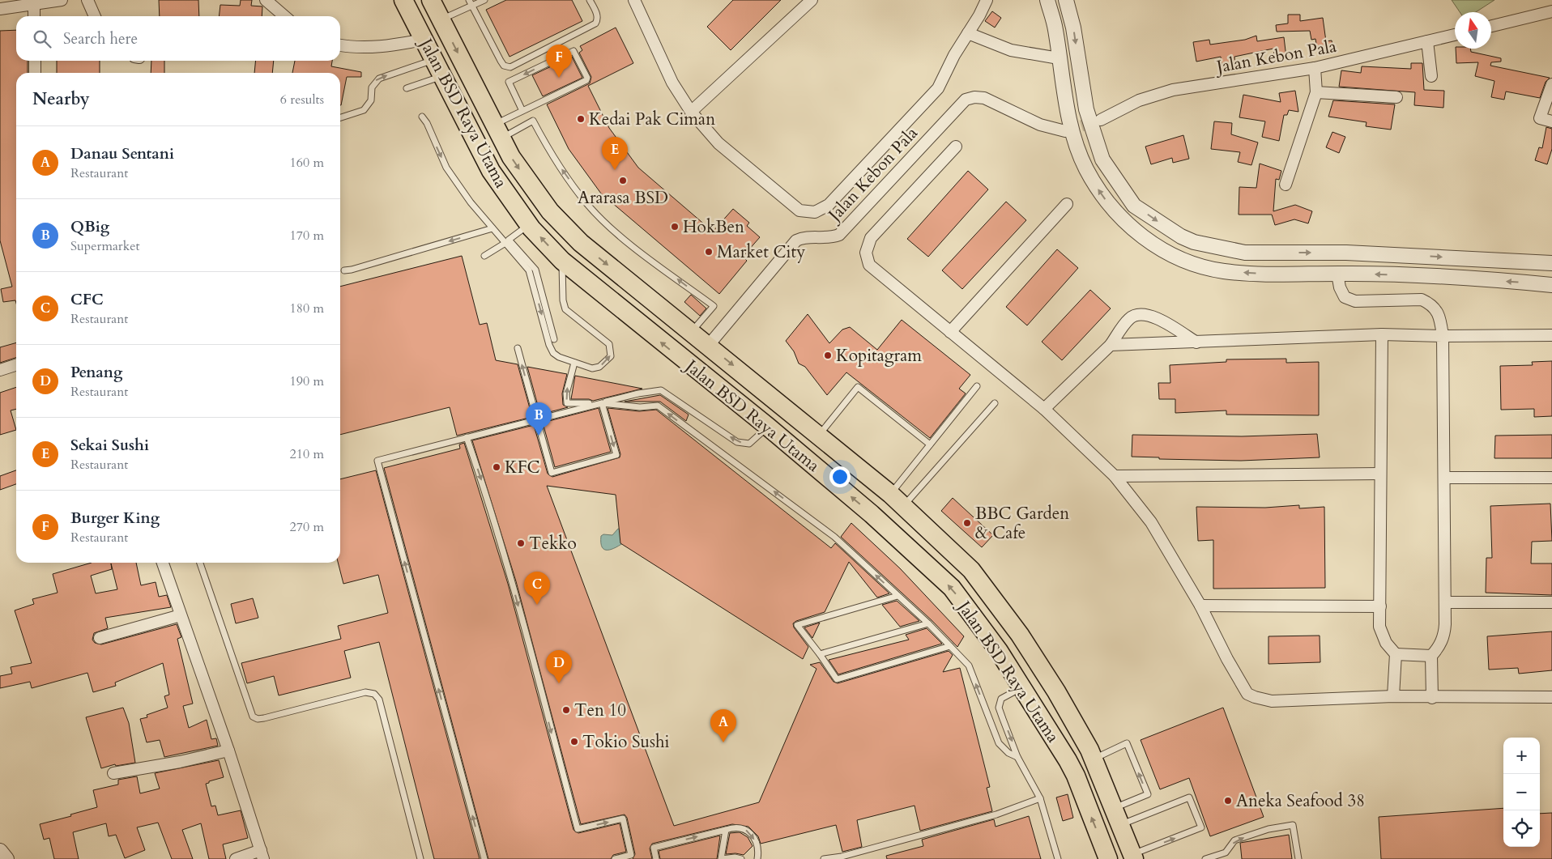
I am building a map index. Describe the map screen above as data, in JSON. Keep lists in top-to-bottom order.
{
  "streets": {
    "main road": ["Jalan BSD Raya Utama"],
    "street": ["Jalan Kebon Pala"]
  },
  "crossings": [
    ["Jalan Kebon Pala", "Jalan BSD Raya Utama"]
  ],
  "places": [
    "Kedai Pak Ciman",
    "Ararasa BSD",
    "HokBen",
    "Market City",
    "Kopitagram",
    "KFC",
    "BBC Garden & Cafe",
    "Tekko",
    "Ten 10",
    "Tokio Sushi",
    "Aneka Seafood 38"
  ],
  "north": "top",
  "page": {
    "search": "Search here",
    "pins": [
      "F",
      "E",
      "B",
      "C",
      "D",
      "A"
    ],
    "heading": ["Nearby", "6 results"],
    "list": [
      {
        "mark": "A",
        "name": "Danau Sentani",
        "note": "Restaurant",
        "value": "160 m"
      },
      {
        "mark": "B",
        "name": "QBig",
        "note": "Supermarket",
        "value": "170 m"
      },
      {
        "mark": "C",
        "name": "CFC",
        "note": "Restaurant",
        "value": "180 m"
      },
      {
        "mark": "D",
        "name": "Penang",
        "note": "Restaurant",
        "value": "190 m"
      },
      {
        "mark": "E",
        "name": "Sekai Sushi",
        "note": "Restaurant",
        "value": "210 m"
      },
      {
        "mark": "F",
        "name": "Burger King",
        "note": "Restaurant",
        "value": "270 m"
      }
    ],
    "map_buttons": ["+", "−"]
  }
}
